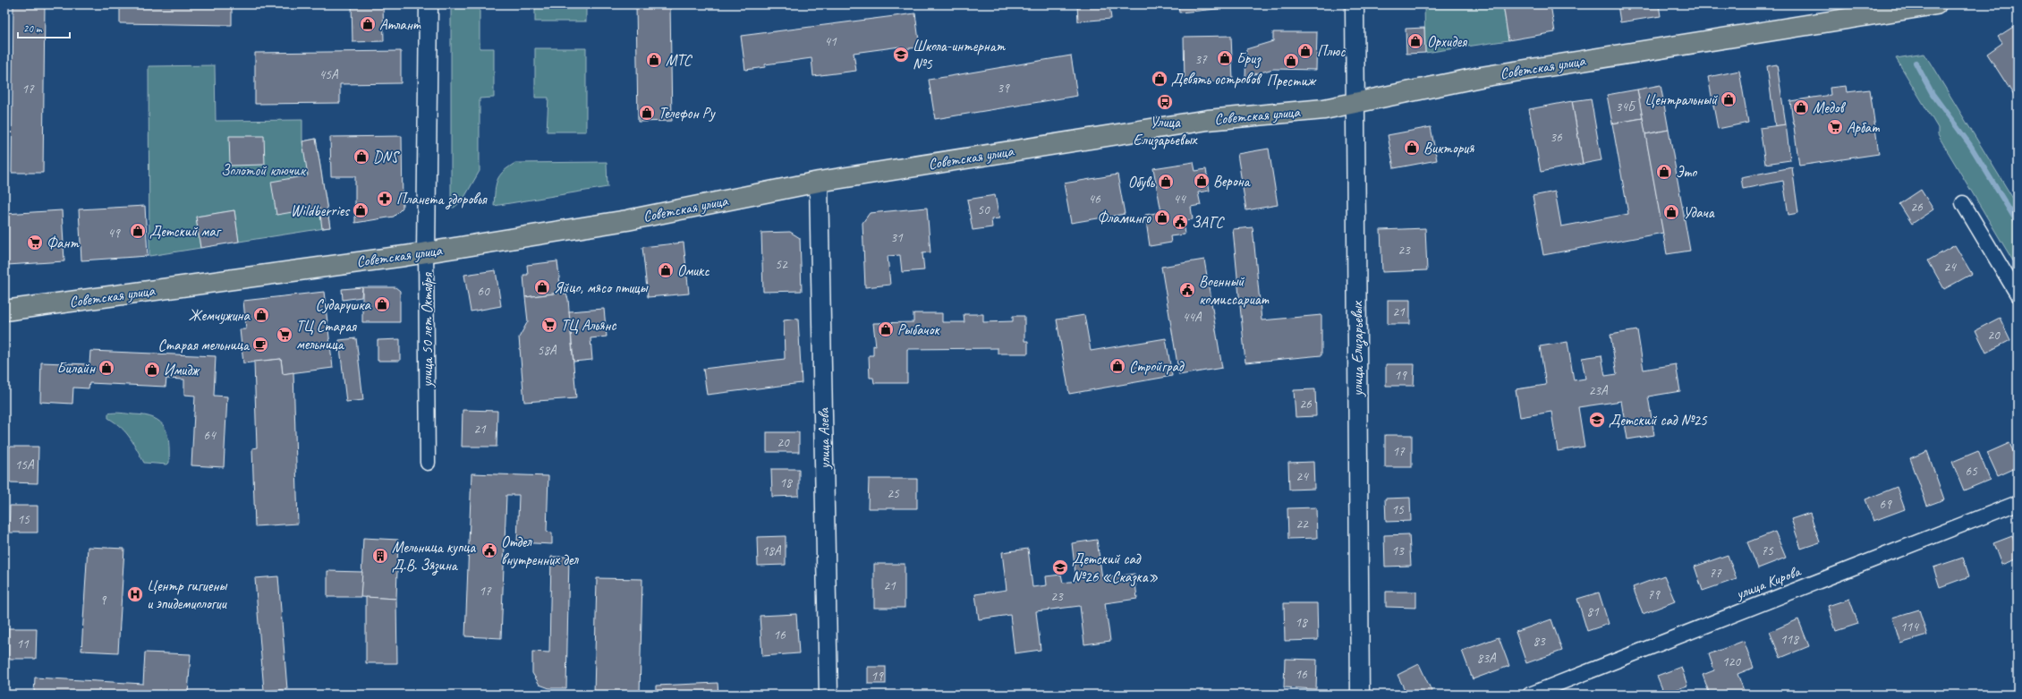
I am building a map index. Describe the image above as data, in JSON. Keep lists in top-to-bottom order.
{
  "streets": {
    "main road": ["Советская улица"],
    "street": [
      "улица 50 лет Октября",
      "улица Елизарьевых",
      "улица Азева",
      "улица Кирова"
    ]
  },
  "crossings": [
    ["Советская улица", "улица 50 лет Октября"],
    ["Советская улица", "улица Елизарьевых"],
    ["Советская улица", "улица Азева"]
  ],
  "parks": ["Золотой ключик"],
  "places": {
    "shop": [
      "Атлант",
      "Орхидея",
      "Плюс",
      "Бриз",
      "МТС",
      "Престиж",
      "Девять островов",
      "Центральный",
      "Медов",
      "Телефон Ру",
      "Виктория",
      "DNS",
      "Это",
      "Верона",
      "Обувь",
      "Wildberries",
      "Удача",
      "Фламинго",
      "Детский маг",
      "Омикс",
      "Яйцо, мясо птицы",
      "Сударушка",
      "Жемчужина",
      "Рыбачок",
      "Стройград",
      "Билайн",
      "Имидж"
    ],
    "school or university": ["Школа-интернат №5", "Детский сад №25", "Детский сад №26 «Сказка»"],
    "bus stop": ["Улица Елизарьевых"],
    "supermarket": [
      "Арбат",
      "Фант",
      "ТЦ Альянс",
      "ТЦ Старая мельница"
    ],
    "pharmacy": ["Планета здоровья"],
    "public building": ["ЗАГС", "Военный комиссариат", "Отдел внутренних дел"],
    "cafe": ["Старая мельница"],
    "building": ["Мельница купца Д.В. Зязина"],
    "hospital": ["Центр гигиены и эпидемиологии"]
  },
  "house_numbers": [
    "41",
    "37",
    "45А",
    "39",
    "17",
    "34Б",
    "36",
    "46",
    "44",
    "26",
    "50",
    "49",
    "31",
    "23",
    "52",
    "24",
    "60",
    "21",
    "44А",
    "20",
    "58А",
    "19",
    "23А",
    "26",
    "21",
    "64",
    "20",
    "17",
    "15А",
    "65",
    "24",
    "18",
    "25",
    "69",
    "15",
    "15",
    "22",
    "18А",
    "13",
    "75",
    "77",
    "21",
    "17",
    "79",
    "23",
    "9",
    "81",
    "18",
    "114",
    "16",
    "118",
    "83",
    "11",
    "83А",
    "120",
    "16",
    "19"
  ],
  "scale_bar": "20 m"
}
